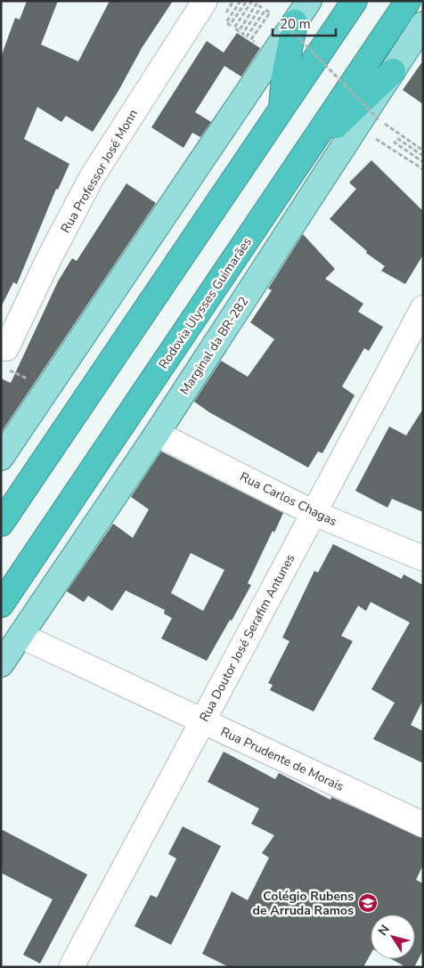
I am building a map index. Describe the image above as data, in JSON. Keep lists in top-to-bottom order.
{
  "streets": {
    "highway": ["Rodovia Ulysses Guimarães"],
    "main road": ["Marginal da BR-282"],
    "street": [
      "Rua Professor José Monn",
      "Rua Carlos Chagas",
      "Rua Doutor José Serafim Antunes",
      "Rua Prudente de Morais"
    ]
  },
  "crossings": [
    ["Marginal da BR-282", "Rua Carlos Chagas"],
    ["Marginal da BR-282", "Rua Prudente de Morais"],
    ["Rua Carlos Chagas", "Rua Doutor José Serafim Antunes"],
    ["Rua Doutor José Serafim Antunes", "Rua Prudente de Morais"]
  ],
  "places": {
    "school or university": ["Colégio Rubens de Arruda Ramos"]
  },
  "scale_bar": "20 m",
  "north": "top left"
}
